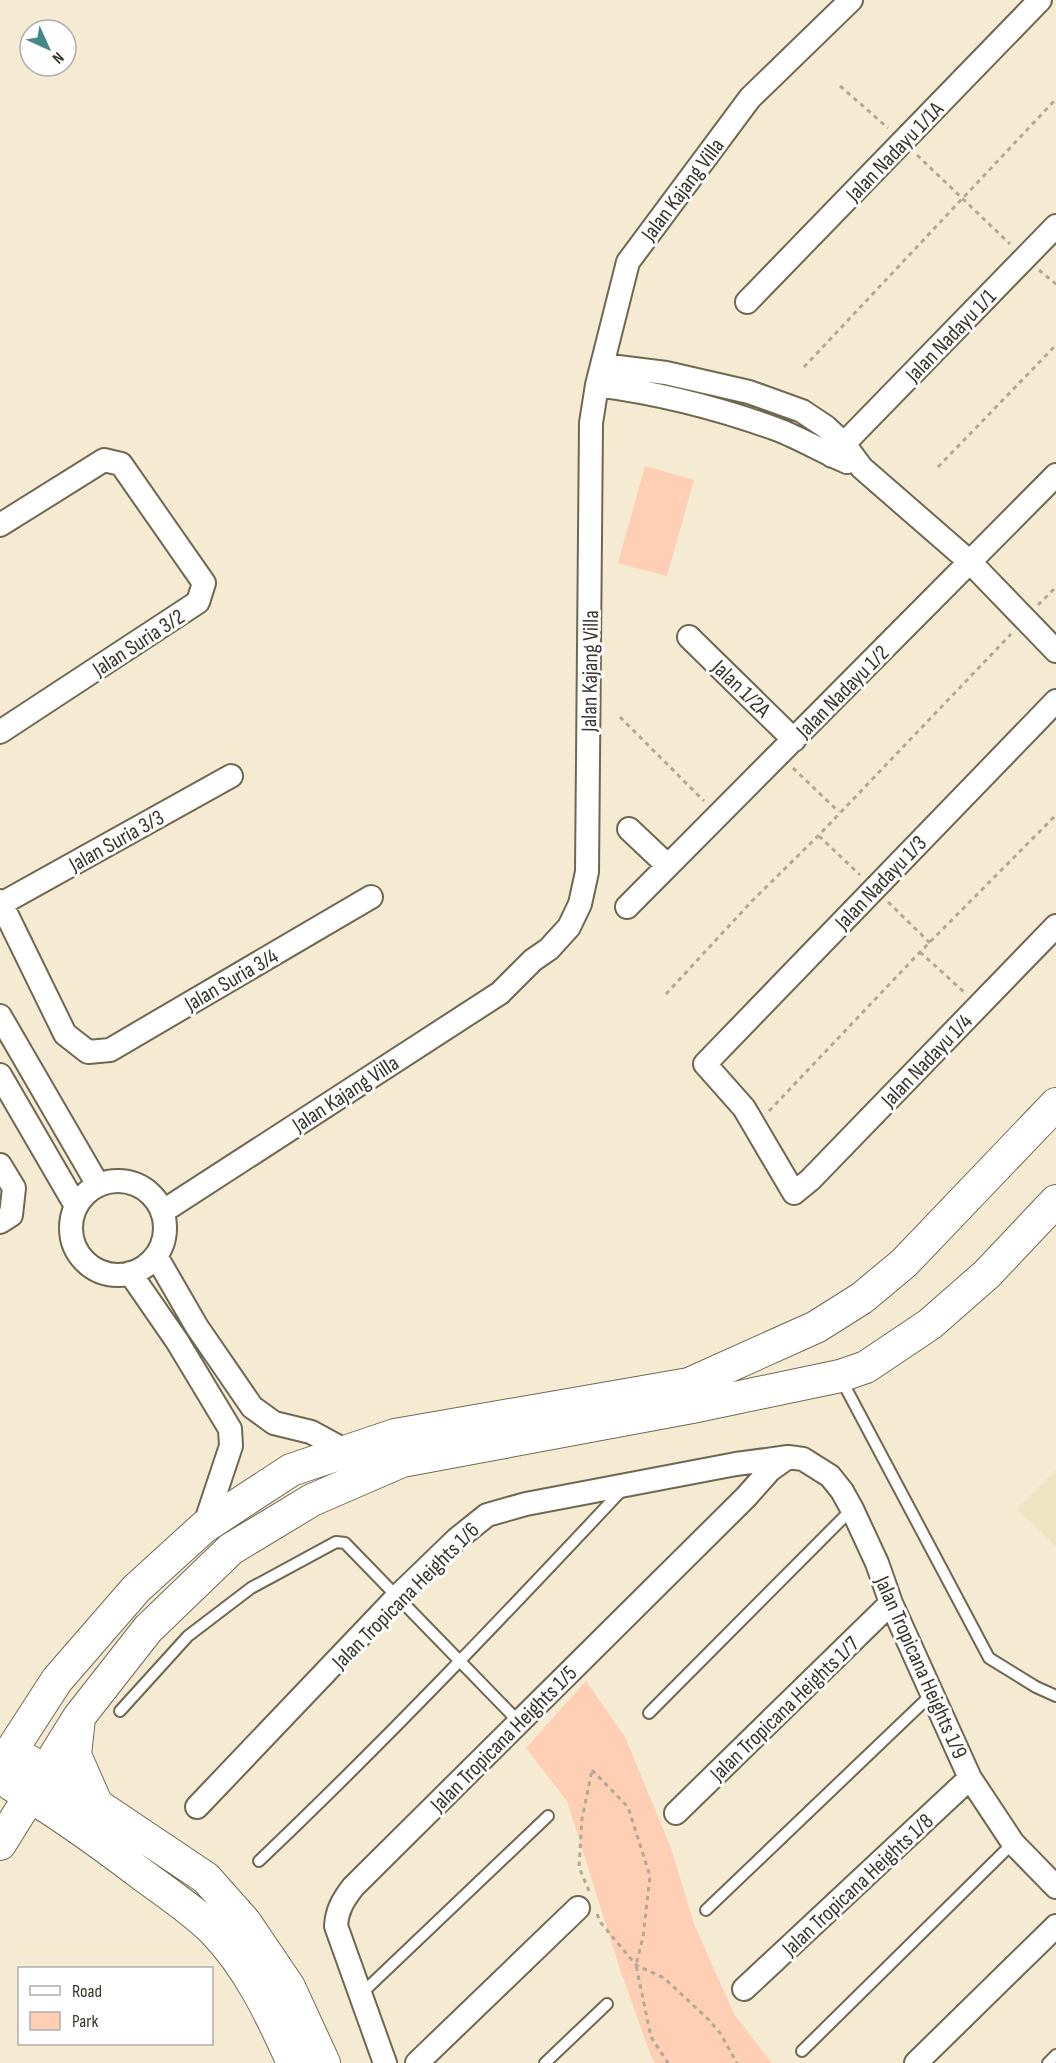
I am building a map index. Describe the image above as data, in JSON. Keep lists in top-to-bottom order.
{
  "streets": {
    "street": [
      "Jalan Nadayu 1/1A",
      "Jalan Kajang Villa",
      "Jalan Nadayu 1/1",
      "Jalan Suria 3/2",
      "Jalan 1/2A",
      "Jalan Nadayu 1/2",
      "Jalan Suria 3/3",
      "Jalan Nadayu 1/3",
      "Jalan Suria 3/4",
      "Jalan Nadayu 1/4",
      "Jalan Tropicana Heights 1/6",
      "Jalan Tropicana Heights 1/9",
      "Jalan Tropicana Heights 1/7",
      "Jalan Tropicana Heights 1/5",
      "Jalan Tropicana Heights 1/8"
    ]
  },
  "crossings": [
    ["Jalan 1/2A", "Jalan Nadayu 1/2"],
    ["Jalan Suria 3/3", "Jalan Suria 3/4"],
    ["Jalan Nadayu 1/3", "Jalan Nadayu 1/4"],
    ["Jalan Tropicana Heights 1/6", "Jalan Tropicana Heights 1/9"],
    ["Jalan Tropicana Heights 1/6", "Jalan Tropicana Heights 1/5"],
    ["Jalan Tropicana Heights 1/9", "Jalan Tropicana Heights 1/7"],
    ["Jalan Tropicana Heights 1/9", "Jalan Tropicana Heights 1/5"],
    ["Jalan Tropicana Heights 1/9", "Jalan Tropicana Heights 1/8"]
  ],
  "legend": ["Road", "Park"],
  "north": "bottom right"
}
